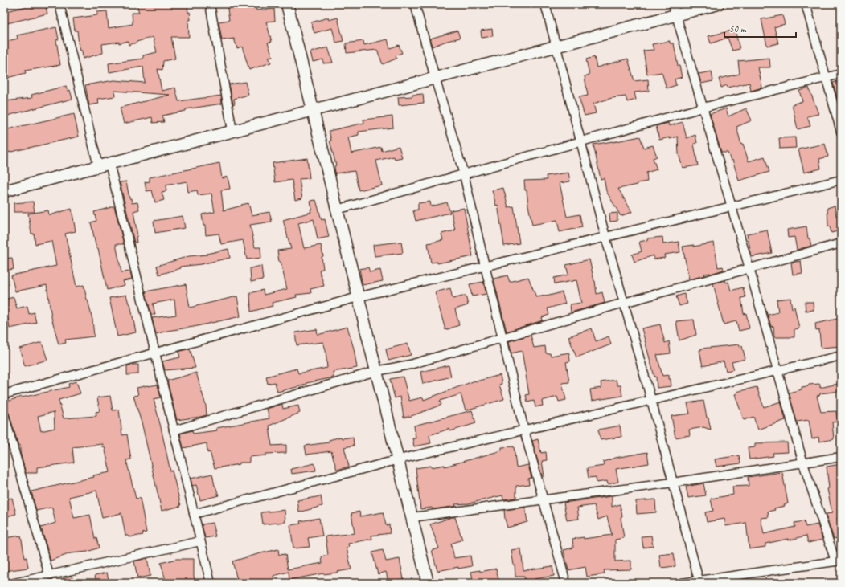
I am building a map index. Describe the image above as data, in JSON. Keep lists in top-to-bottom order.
{
  "scale_bar": "50 m"
}
